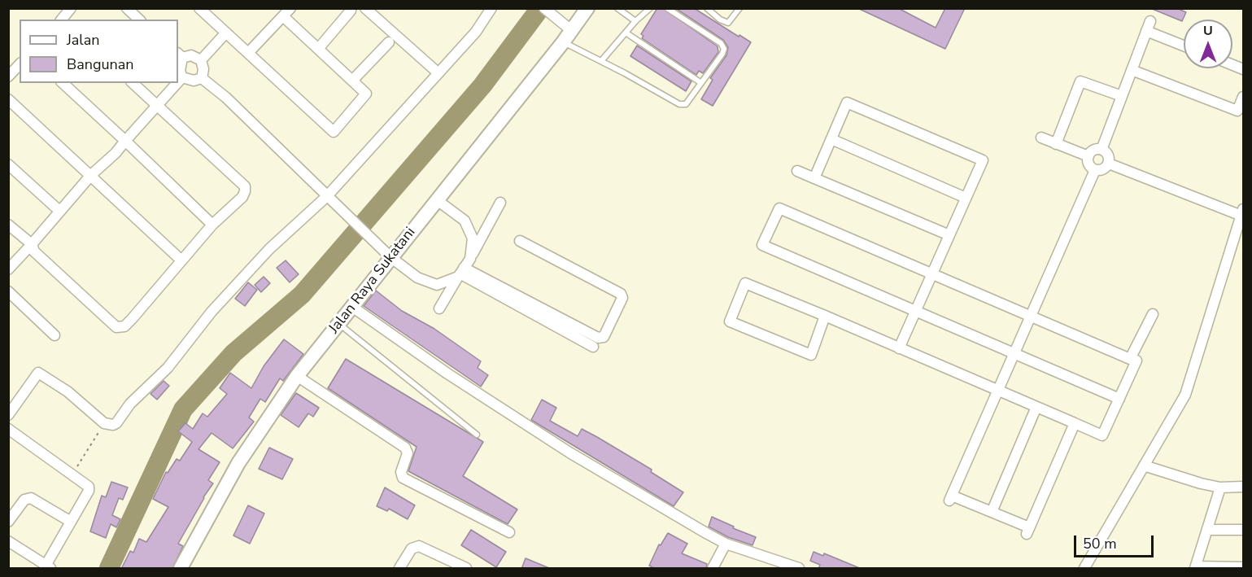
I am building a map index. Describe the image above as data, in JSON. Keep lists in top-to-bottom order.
{
  "streets": {
    "main road": ["Jalan Raya Sukatani"]
  },
  "legend": ["Jalan", "Bangunan"],
  "scale_bar": "50 m",
  "north": "top"
}
